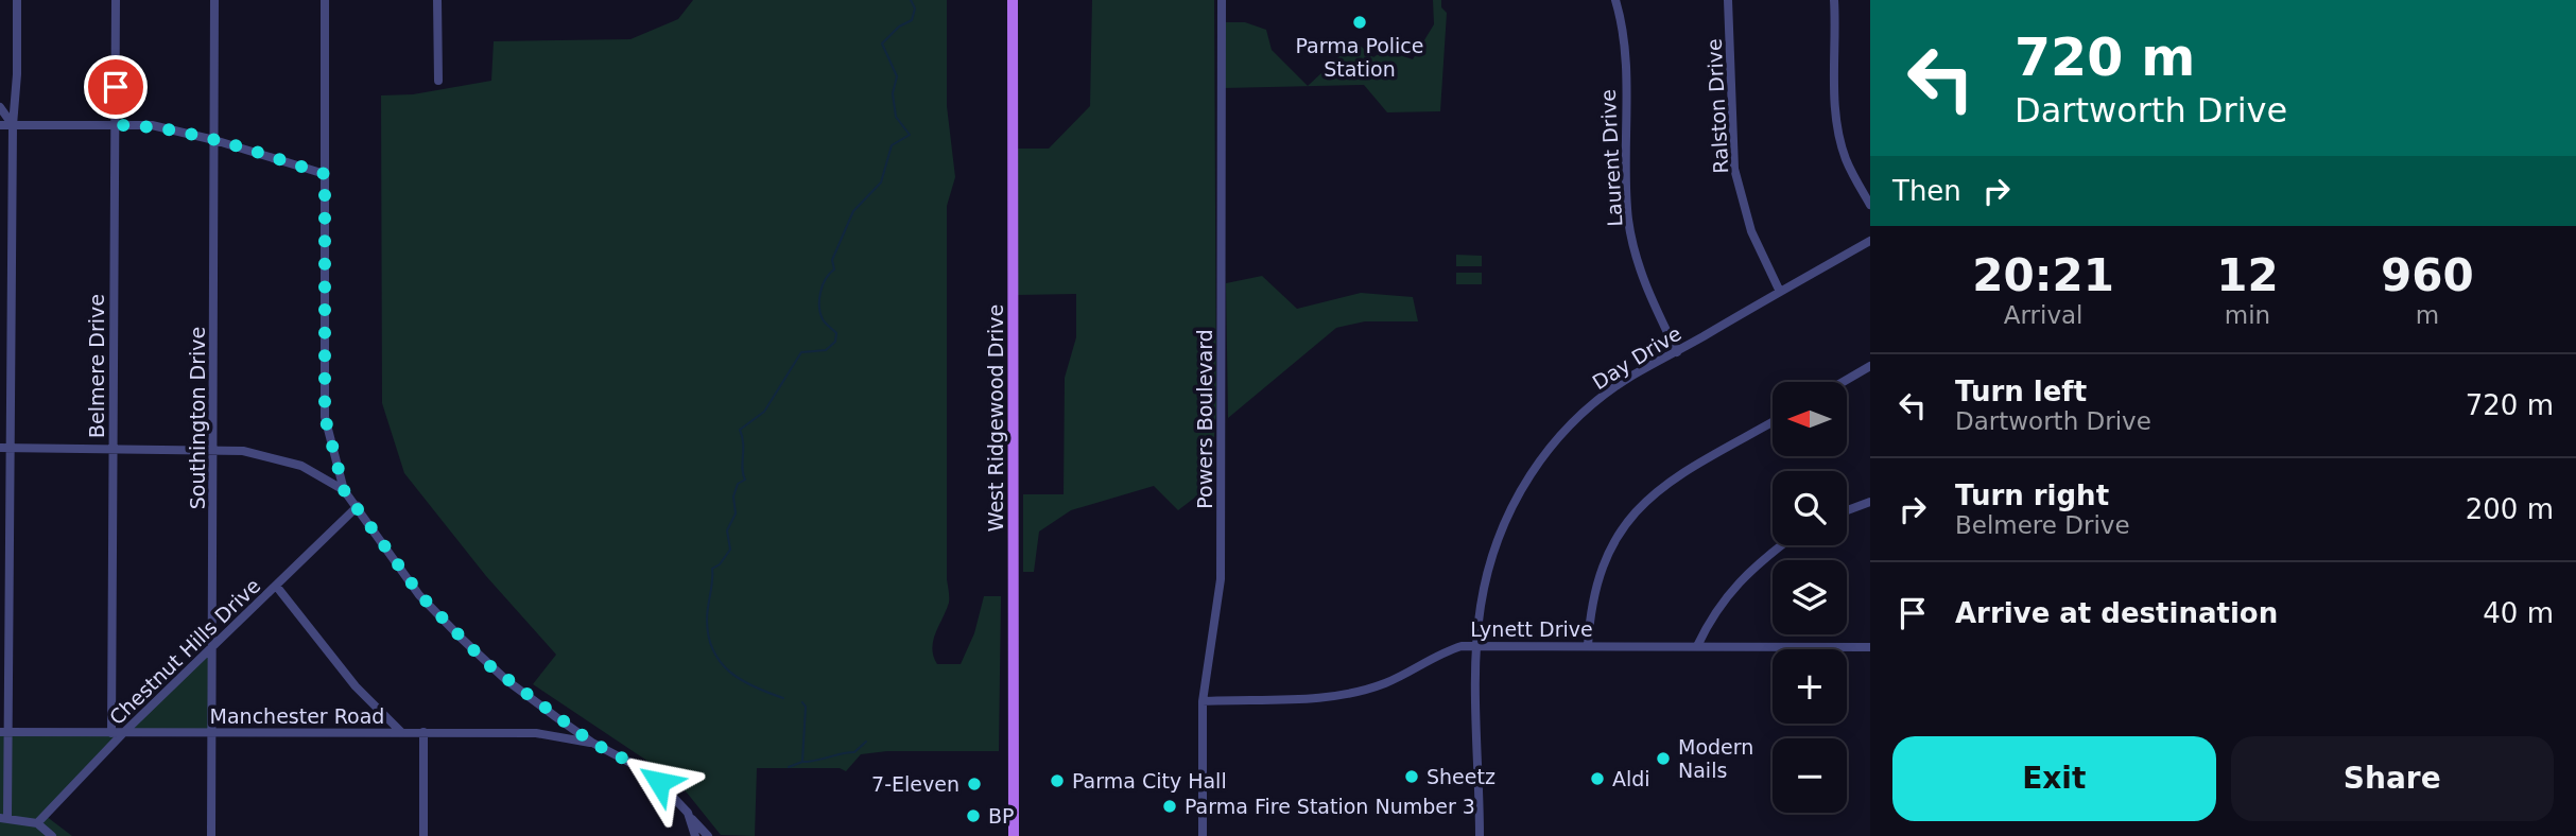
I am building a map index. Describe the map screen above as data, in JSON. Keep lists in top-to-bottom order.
{
  "streets": {
    "main road": ["West Ridgewood Drive"],
    "street": [
      "Ralston Drive",
      "Laurent Drive",
      "Day Drive",
      "Belmere Drive",
      "Southington Drive",
      "Powers Boulevard",
      "Lynett Drive",
      "Chestnut Hills Drive",
      "Manchester Road"
    ]
  },
  "crossings": [
    ["Ralston Drive", "Day Drive"],
    ["Laurent Drive", "Day Drive"],
    ["Day Drive", "Lynett Drive"],
    ["Belmere Drive", "Manchester Road"],
    ["Southington Drive", "Chestnut Hills Drive"],
    ["Southington Drive", "Manchester Road"],
    ["Powers Boulevard", "Lynett Drive"],
    ["Chestnut Hills Drive", "Manchester Road"]
  ],
  "places": [
    "Parma Police Station",
    "Modern Nails",
    "Sheetz",
    "Aldi",
    "Parma City Hall",
    "7-Eleven",
    "Parma Fire Station Number 3",
    "BP"
  ],
  "north": "left",
  "page": {
    "turn": ["720 m", "Dartworth Drive"],
    "then": "Then",
    "eta": [
      "20:21",
      "Arrival",
      "12",
      "min",
      "960",
      "m"
    ],
    "list": [
      {
        "name": "Turn left",
        "note": "Dartworth Drive",
        "value": "720 m"
      },
      {
        "name": "Turn right",
        "note": "Belmere Drive",
        "value": "200 m"
      },
      {
        "name": "Arrive at destination",
        "value": "40 m"
      }
    ],
    "map_buttons": ["+", "−"],
    "buttons": ["Exit", "Share"]
  }
}
